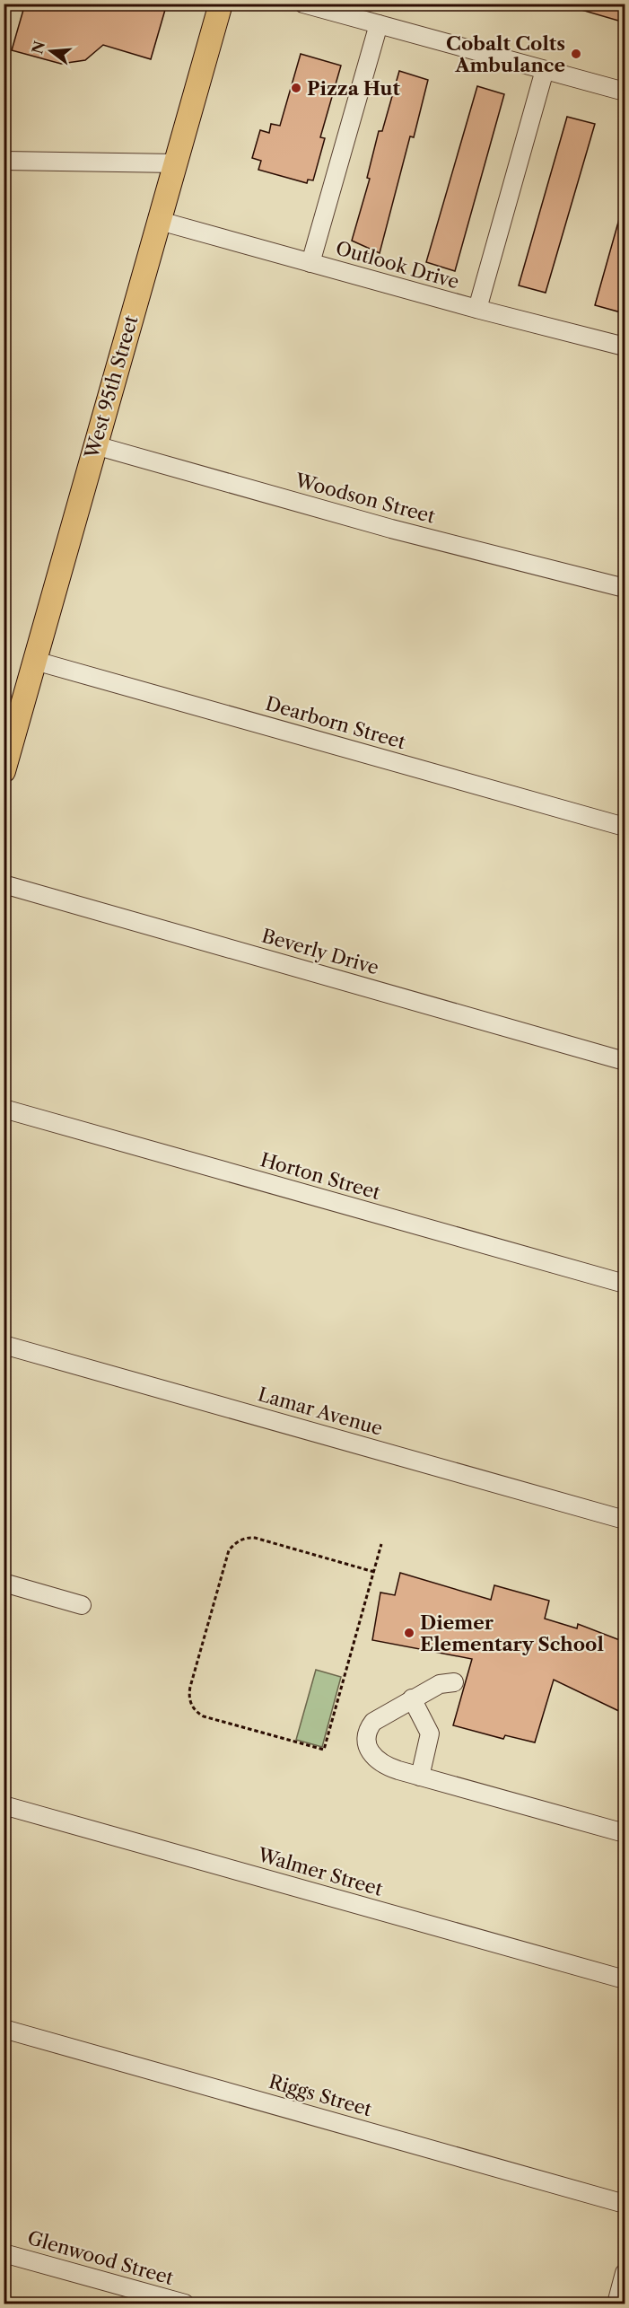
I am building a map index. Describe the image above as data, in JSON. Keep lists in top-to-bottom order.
{
  "streets": {
    "main road": ["West 95th Street"],
    "street": [
      "Outlook Drive",
      "Woodson Street",
      "Dearborn Street",
      "Beverly Drive",
      "Horton Street",
      "Lamar Avenue",
      "Walmer Street",
      "Riggs Street",
      "Glenwood Street"
    ]
  },
  "crossings": [
    ["Outlook Drive", "West 95th Street"],
    ["West 95th Street", "Woodson Street"],
    ["West 95th Street", "Dearborn Street"]
  ],
  "places": ["Cobalt Colts Ambulance", "Pizza Hut", "Diemer Elementary School"],
  "north": "left"
}
